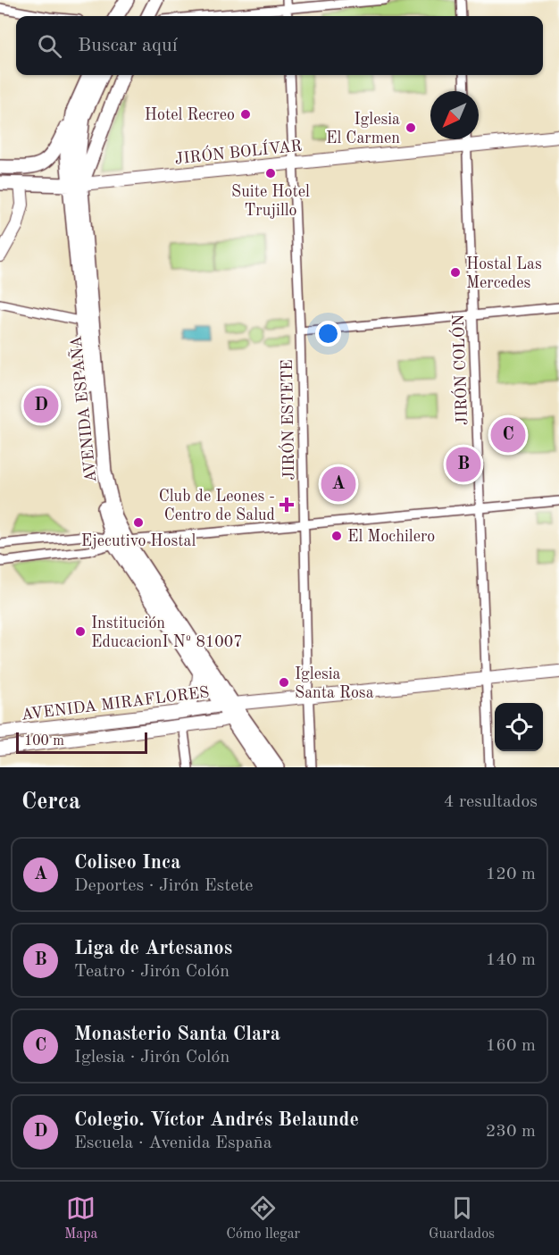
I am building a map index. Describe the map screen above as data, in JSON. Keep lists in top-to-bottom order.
{
  "streets": {
    "main road": ["AVENIDA ESPAÑA"],
    "street": [
      "JIRÓN BOLÍVAR",
      "JIRÓN COLÓN",
      "JIRÓN ESTETE",
      "AVENIDA MIRAFLORES"
    ]
  },
  "crossings": [
    ["JIRÓN BOLÍVAR", "JIRÓN COLÓN"],
    ["JIRÓN BOLÍVAR", "AVENIDA ESPAÑA"],
    ["JIRÓN BOLÍVAR", "JIRÓN ESTETE"],
    ["JIRÓN COLÓN", "AVENIDA MIRAFLORES"],
    ["AVENIDA ESPAÑA", "AVENIDA MIRAFLORES"],
    ["JIRÓN ESTETE", "AVENIDA MIRAFLORES"]
  ],
  "places": {
    "other": [
      "Hotel Recreo",
      "Iglesia El Carmen",
      "Suite Hotel Trujillo",
      "Hostal Las Mercedes",
      "Ejecutivo Hostal",
      "El Mochilero",
      "Institución EducacionI Nº 81007",
      "Iglesia Santa Rosa"
    ],
    "health": ["Club de Leones - Centro de Salud"]
  },
  "scale_bar": "100 m",
  "north": "bottom left",
  "page": {
    "search": "Buscar aquí",
    "pins": [
      "D",
      "C",
      "B",
      "A"
    ],
    "scale": "100 m",
    "heading": ["Cerca", "4 resultados"],
    "list": [
      {
        "mark": "A",
        "name": "Coliseo Inca",
        "note": "Deportes · Jirón Estete",
        "value": "120 m"
      },
      {
        "mark": "B",
        "name": "Liga de Artesanos",
        "note": "Teatro · Jirón Colón",
        "value": "140 m"
      },
      {
        "mark": "C",
        "name": "Monasterio Santa Clara",
        "note": "Iglesia · Jirón Colón",
        "value": "160 m"
      },
      {
        "mark": "D",
        "name": "Colegio. Víctor Andrés Belaunde",
        "note": "Escuela · Avenida España",
        "value": "230 m"
      }
    ],
    "nav": ["Mapa", "Cómo llegar", "Guardados"]
  }
}
